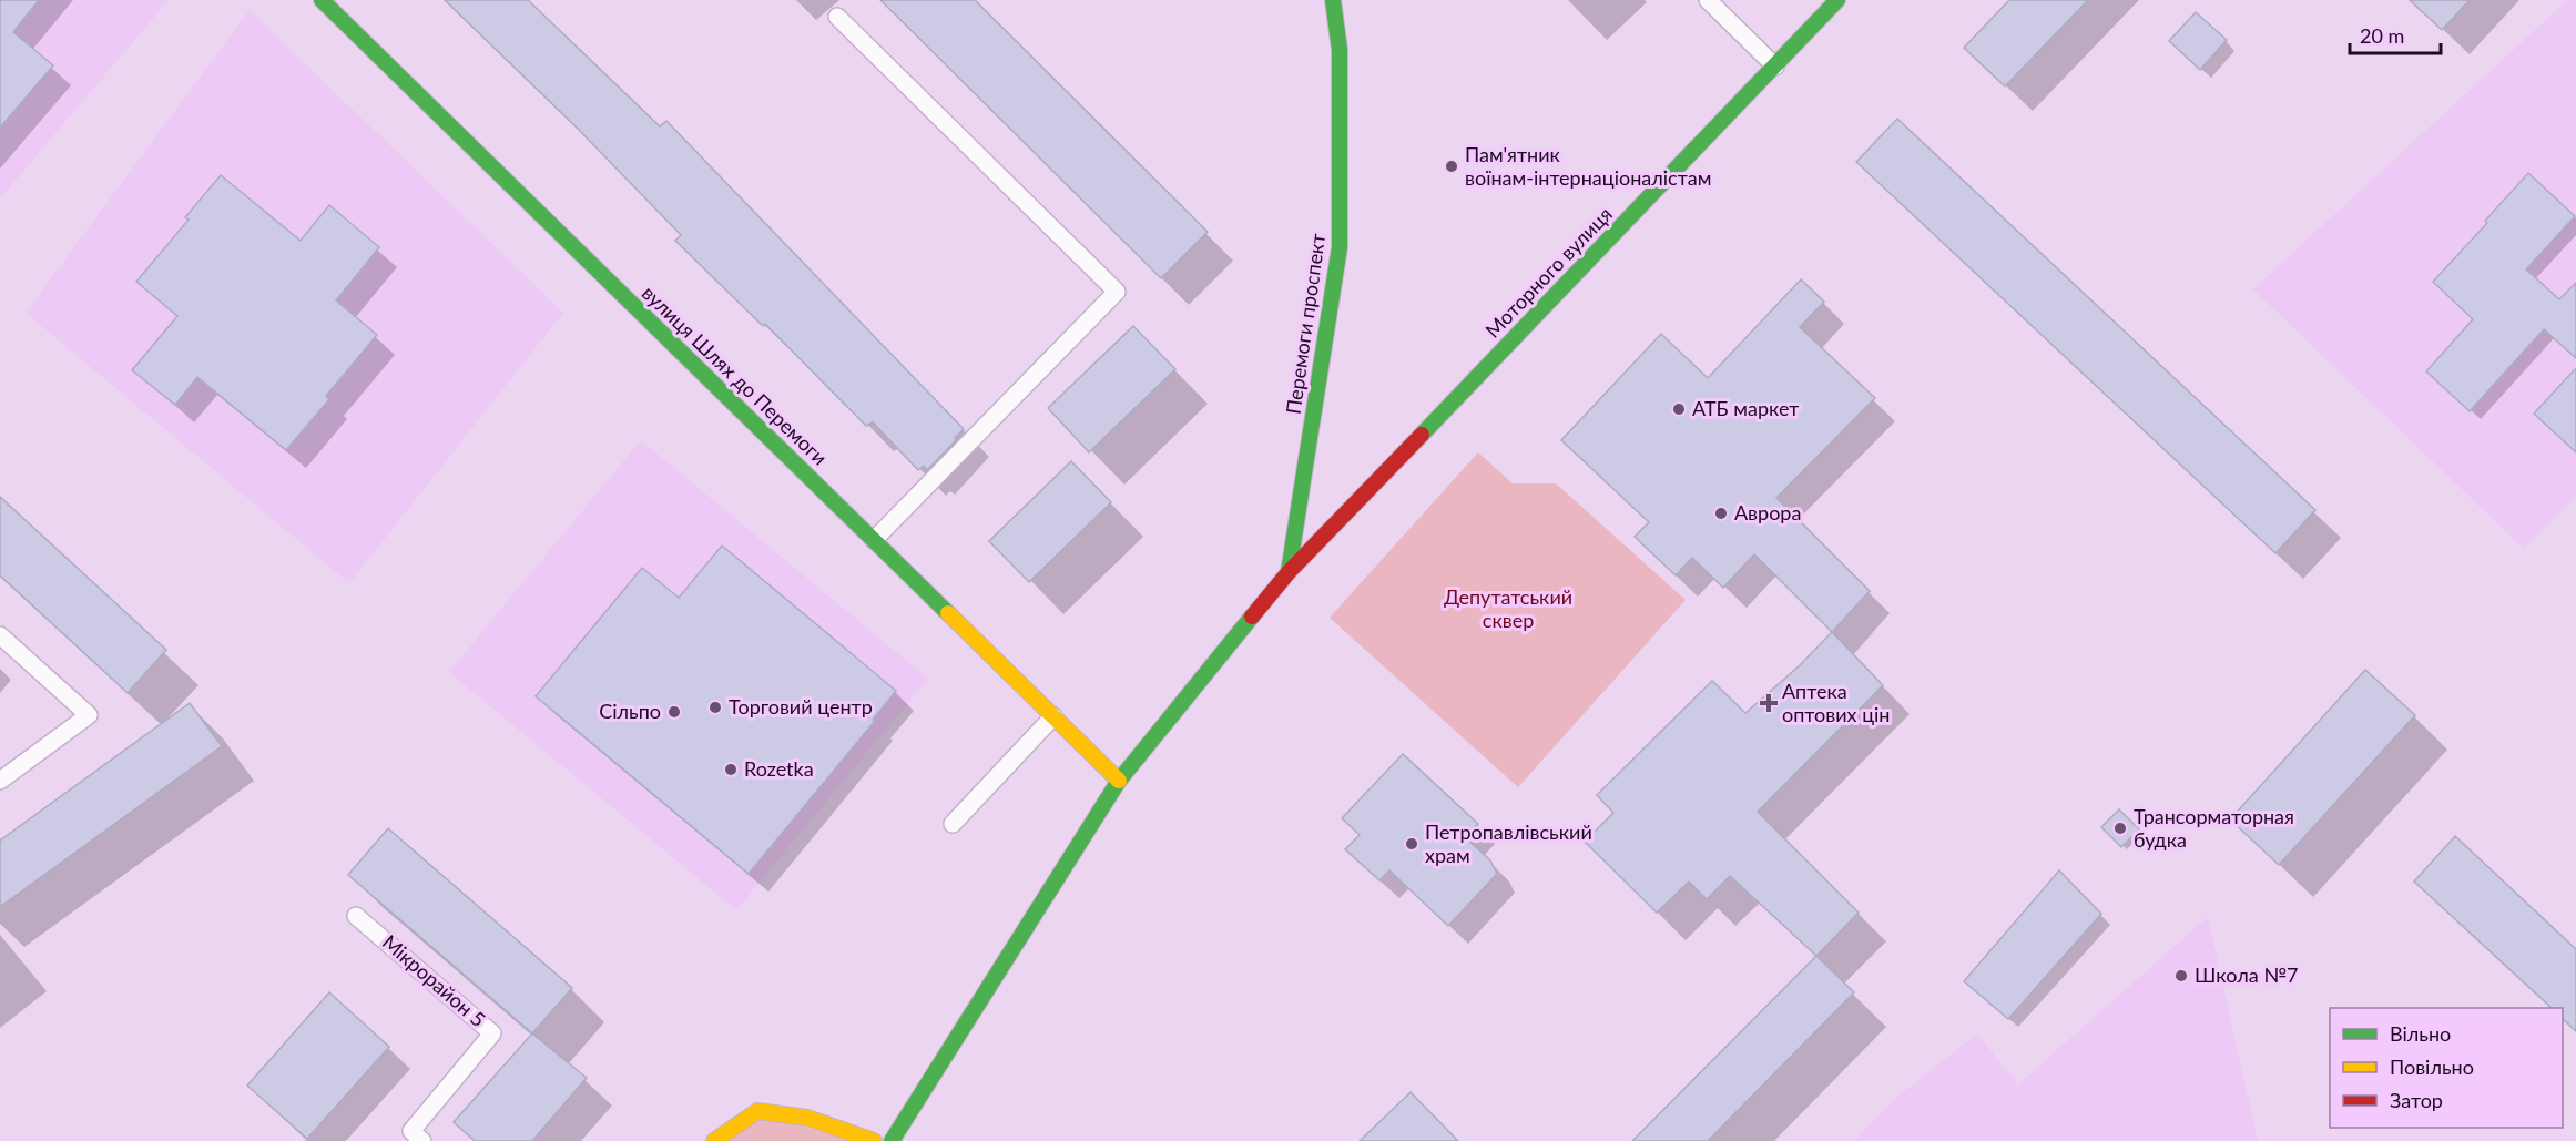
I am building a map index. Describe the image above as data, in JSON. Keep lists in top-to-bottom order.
{
  "streets": {
    "street": ["Моторного вулиця", "Перемоги проспект", "вулиця Шлях до Перемоги"],
    "lane": ["Мікрорайон 5"]
  },
  "crossings": [
    ["Моторного вулиця", "Перемоги проспект"],
    ["Моторного вулиця", "вулиця Шлях до Перемоги"]
  ],
  "parks": ["Депутатський сквер"],
  "places": {
    "other": [
      "Пам'ятник воїнам-інтернаціоналістам",
      "АТБ маркет",
      "Аврора",
      "Торговий центр",
      "Сільпо",
      "Rozetka",
      "Трансорматорная будка",
      "Петропавлівський храм",
      "Школа №7"
    ],
    "health": ["Аптека оптових цін"]
  },
  "legend": ["Вільно", "Повільно", "Затор"],
  "scale_bar": "20 m"
}
